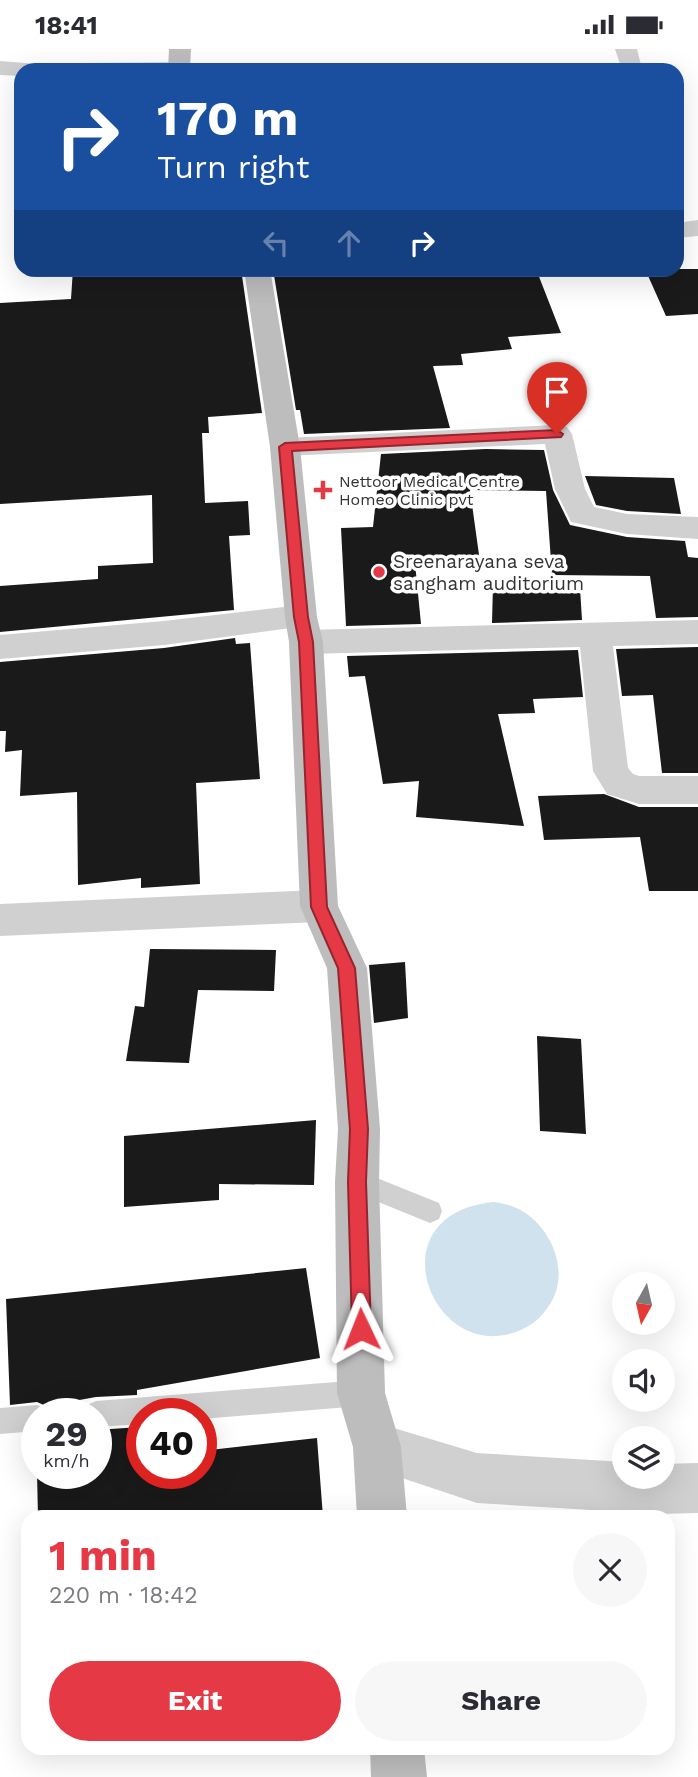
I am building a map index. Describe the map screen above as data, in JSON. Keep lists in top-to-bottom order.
{
  "places": {
    "health": ["Nettoor Medical Centre Homeo Clinic pvt"],
    "other": ["Sreenarayana seva sangham auditorium"]
  },
  "north": "bottom",
  "page": {
    "status": "18:41",
    "turn": ["170 m", "Turn right"],
    "speed": "29 km/h",
    "limit": "40",
    "heading": ["1 min", "220 m · 18:42"],
    "buttons": ["Exit", "Share"]
  }
}
